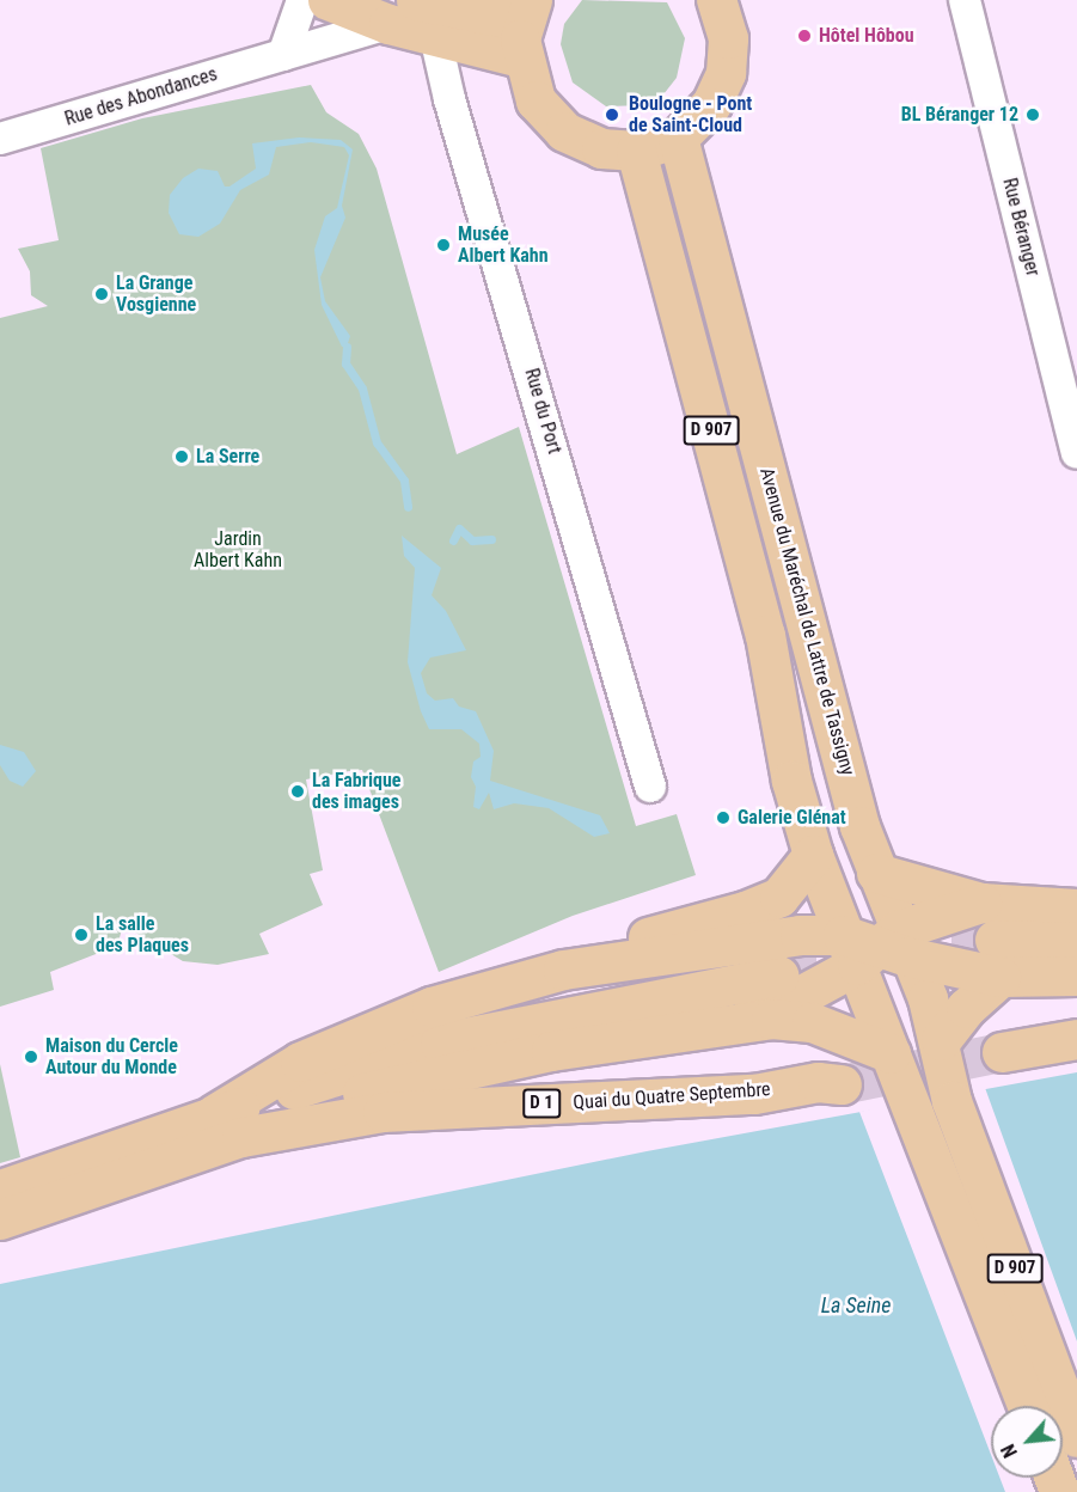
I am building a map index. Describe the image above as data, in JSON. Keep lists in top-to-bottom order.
{
  "streets": {
    "main road": [
      "D 907",
      "Avenue du Maréchal de Lattre de Tassigny",
      "Quai du Quatre Septembre",
      "D 1"
    ],
    "street": ["Rue des Abondances", "Rue Béranger", "Rue du Port"]
  },
  "crossings": [
    ["D 907", "Avenue du Maréchal de Lattre de Tassigny"]
  ],
  "water": ["La Seine"],
  "parks": ["Jardin Albert Kahn"],
  "places": [
    "Hôtel Hôbou",
    "Boulogne - Pont de Saint-Cloud",
    "BL Béranger 12",
    "Musée Albert Kahn",
    "La Grange Vosgienne",
    "La Serre",
    "La Fabrique des images",
    "Galerie Glénat",
    "La salle des Plaques",
    "Maison du Cercle Autour du Monde"
  ],
  "north": "bottom left"
}
